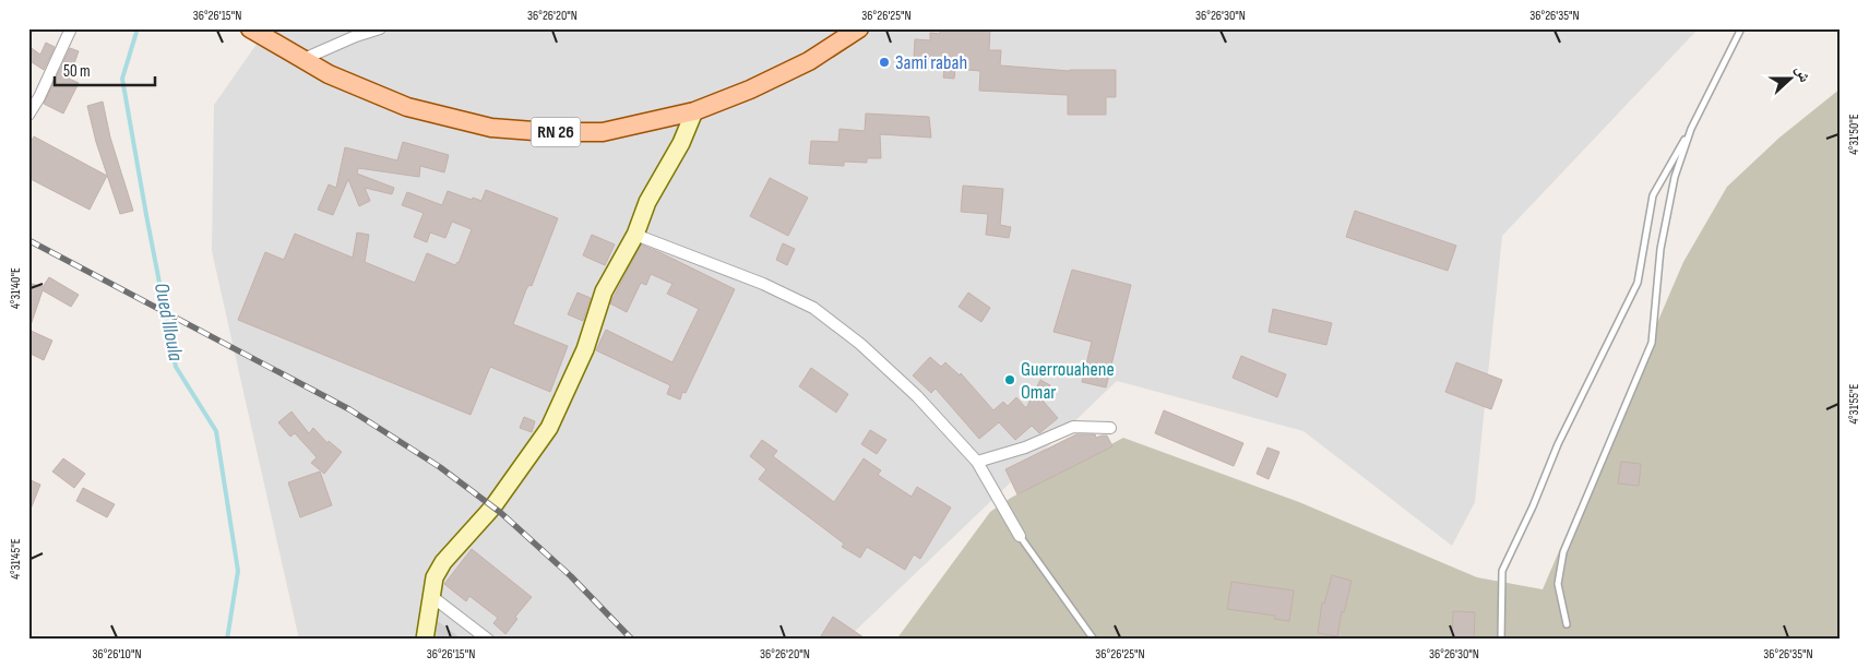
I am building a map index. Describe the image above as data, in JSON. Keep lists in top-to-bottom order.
{
  "streets": {
    "main road": ["RN 26"]
  },
  "water": ["Oued Illoula"],
  "places": ["3ami rabah", "Guerrouahene Omar"],
  "scale_bar": "50 m",
  "north": "right",
  "coordinates": [
    "36°26'15\"N",
    "36°26'20\"N",
    "36°26'25\"N",
    "36°26'30\"N",
    "36°26'35\"N",
    "4°31'50\"E",
    "4°31'40\"E",
    "4°31'55\"E",
    "4°31'45\"E",
    "36°26'10\"N"
  ]
}
